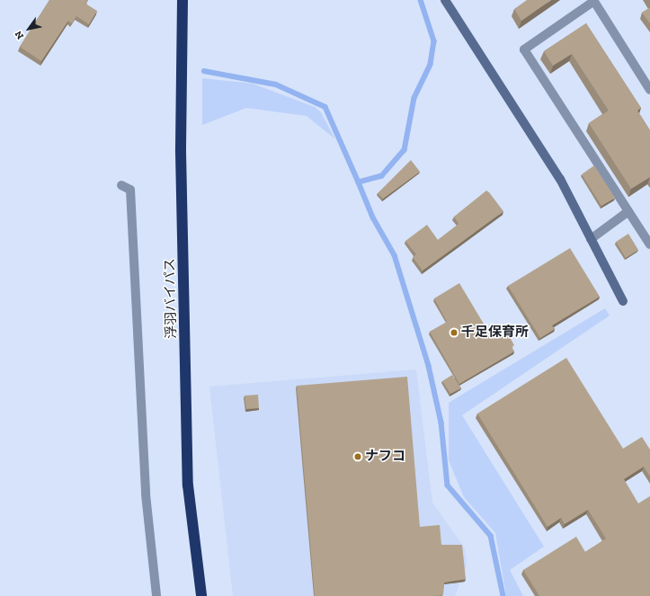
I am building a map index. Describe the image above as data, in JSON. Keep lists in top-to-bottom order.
{
  "streets": {
    "highway": ["浮羽バイパス"]
  },
  "places": ["千足保育所", "ナフコ"],
  "north": "bottom left"
}
